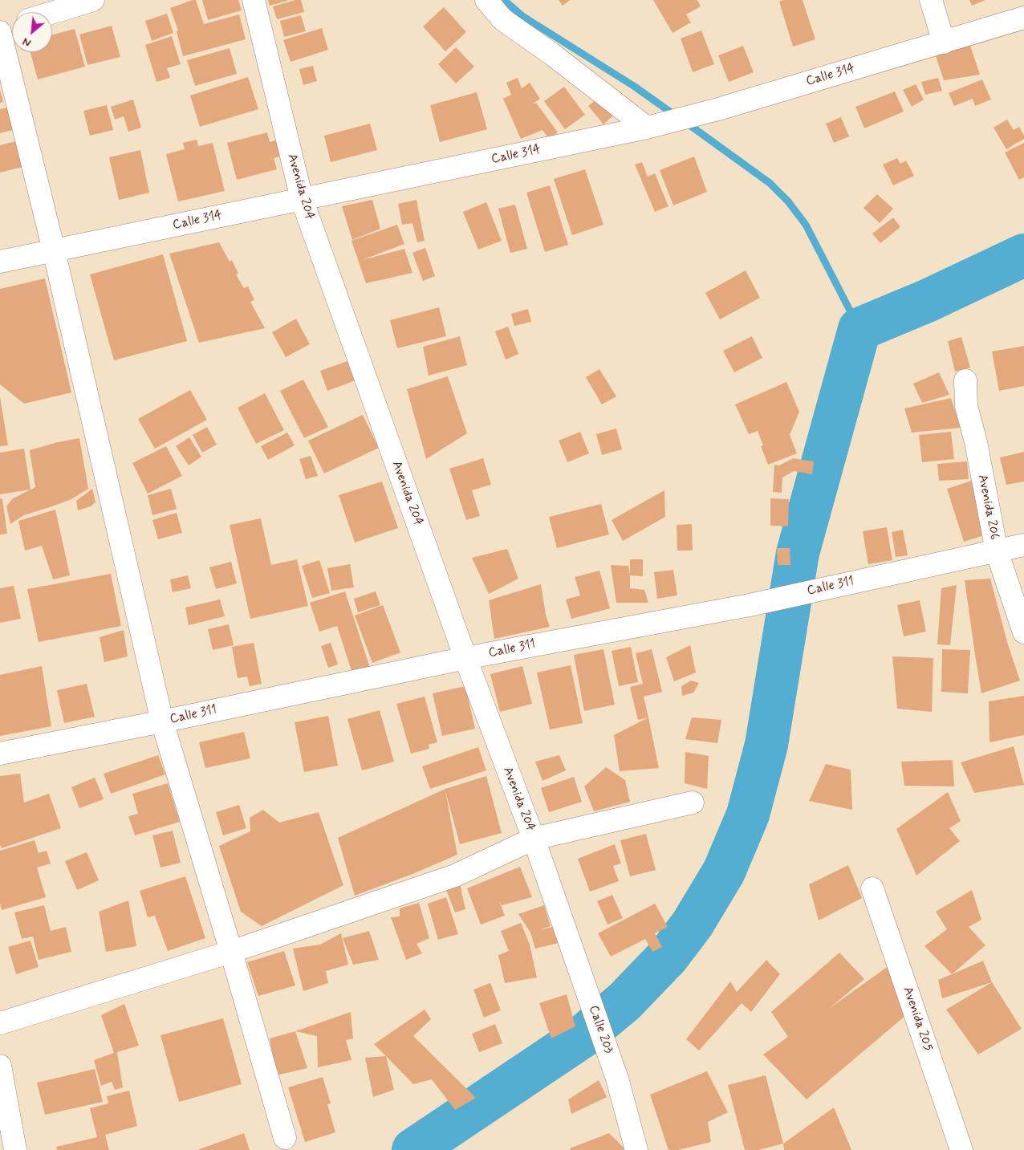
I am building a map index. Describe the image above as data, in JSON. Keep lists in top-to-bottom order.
{
  "streets": {
    "street": [
      "Calle 314",
      "Avenida 204",
      "Avenida 206",
      "Calle 311",
      "Avenida 205",
      "Calle 203"
    ]
  },
  "crossings": [
    ["Calle 314", "Avenida 204"],
    ["Avenida 204", "Calle 311"],
    ["Avenida 204", "Calle 203"],
    ["Avenida 206", "Calle 311"]
  ],
  "north": "bottom left"
}
